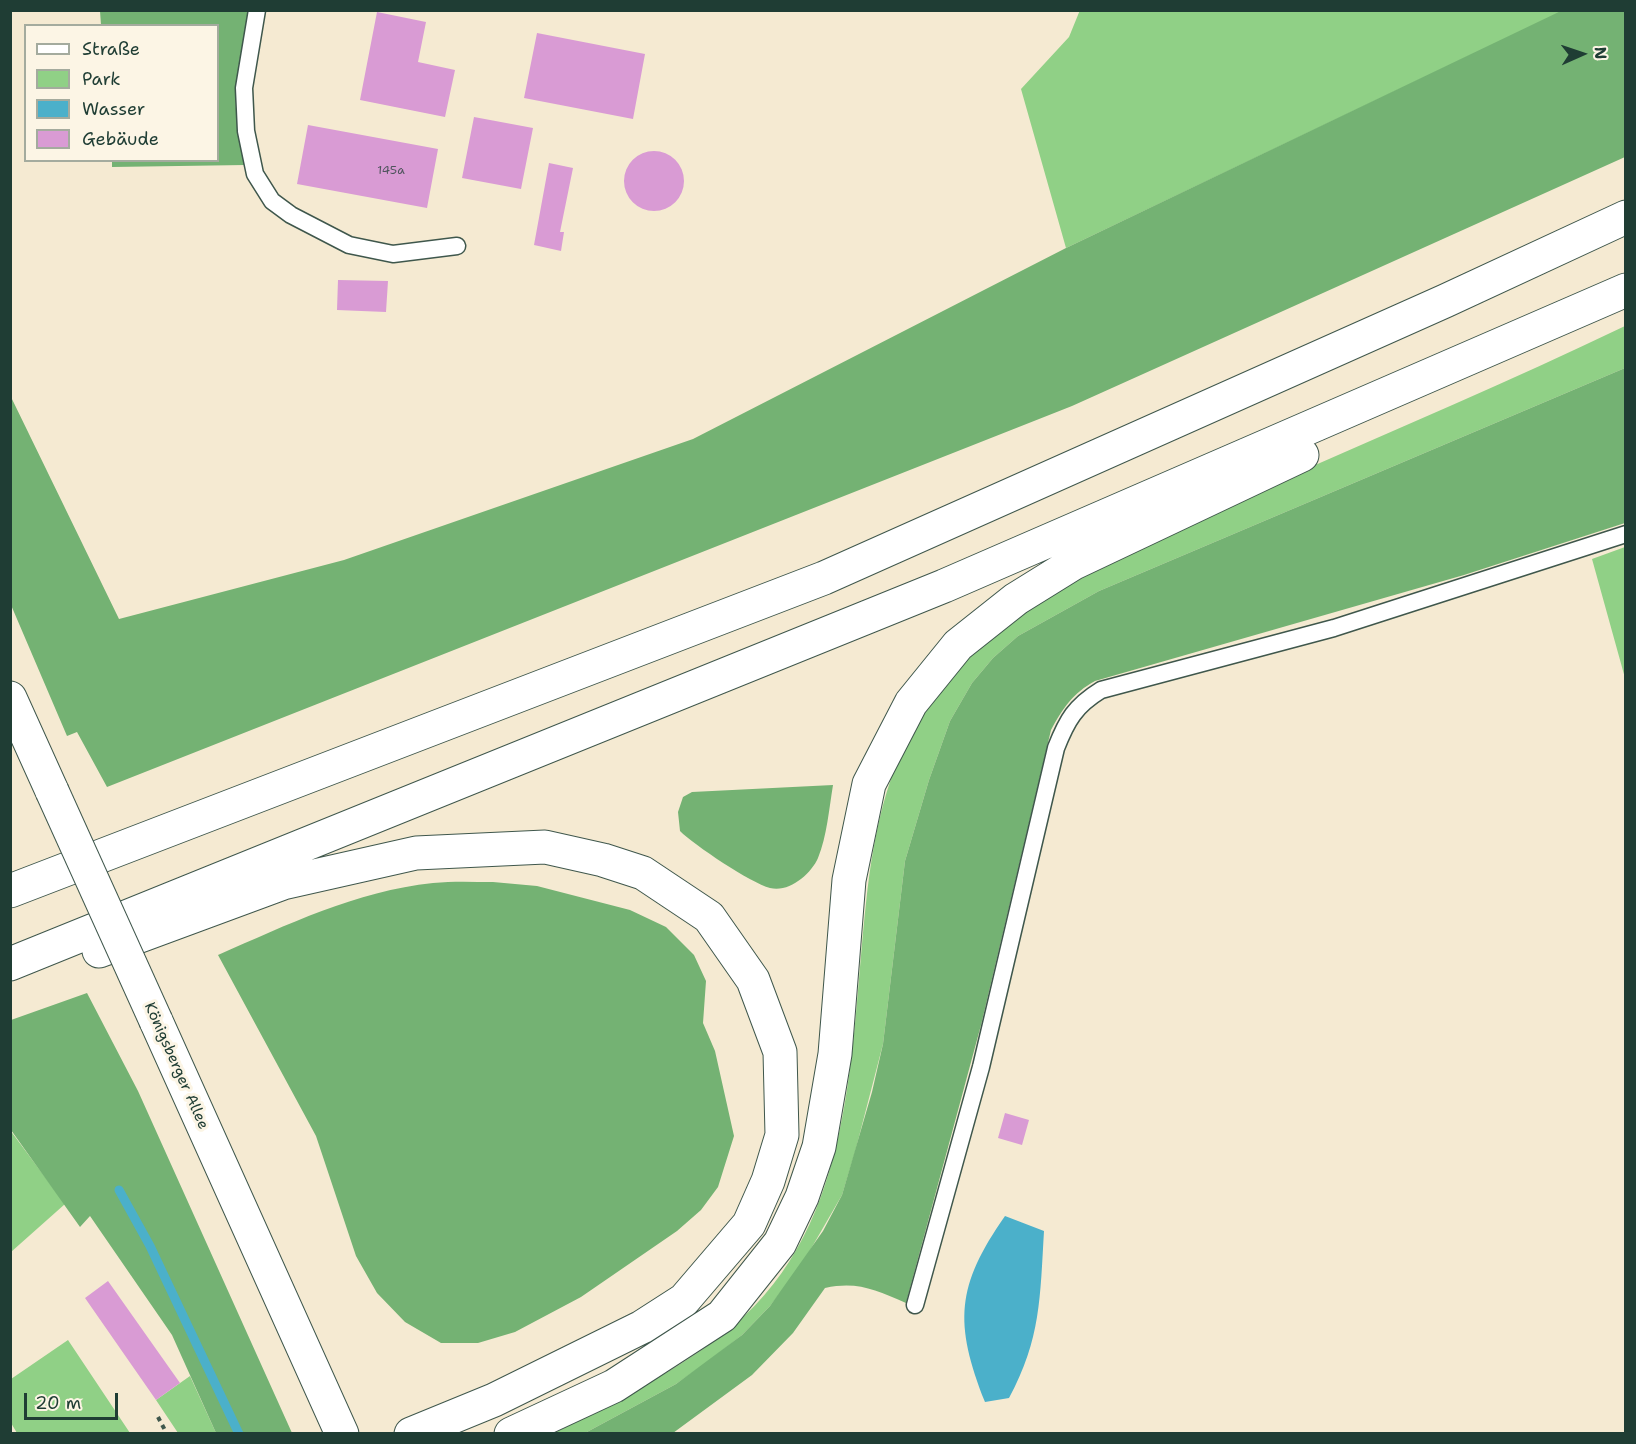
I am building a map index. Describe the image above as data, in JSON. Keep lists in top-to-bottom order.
{
  "streets": {
    "main road": ["Königsberger Allee"]
  },
  "house_numbers": ["145a"],
  "legend": [
    "Straße",
    "Park",
    "Wasser",
    "Gebäude"
  ],
  "scale_bar": "20 m",
  "north": "right"
}
